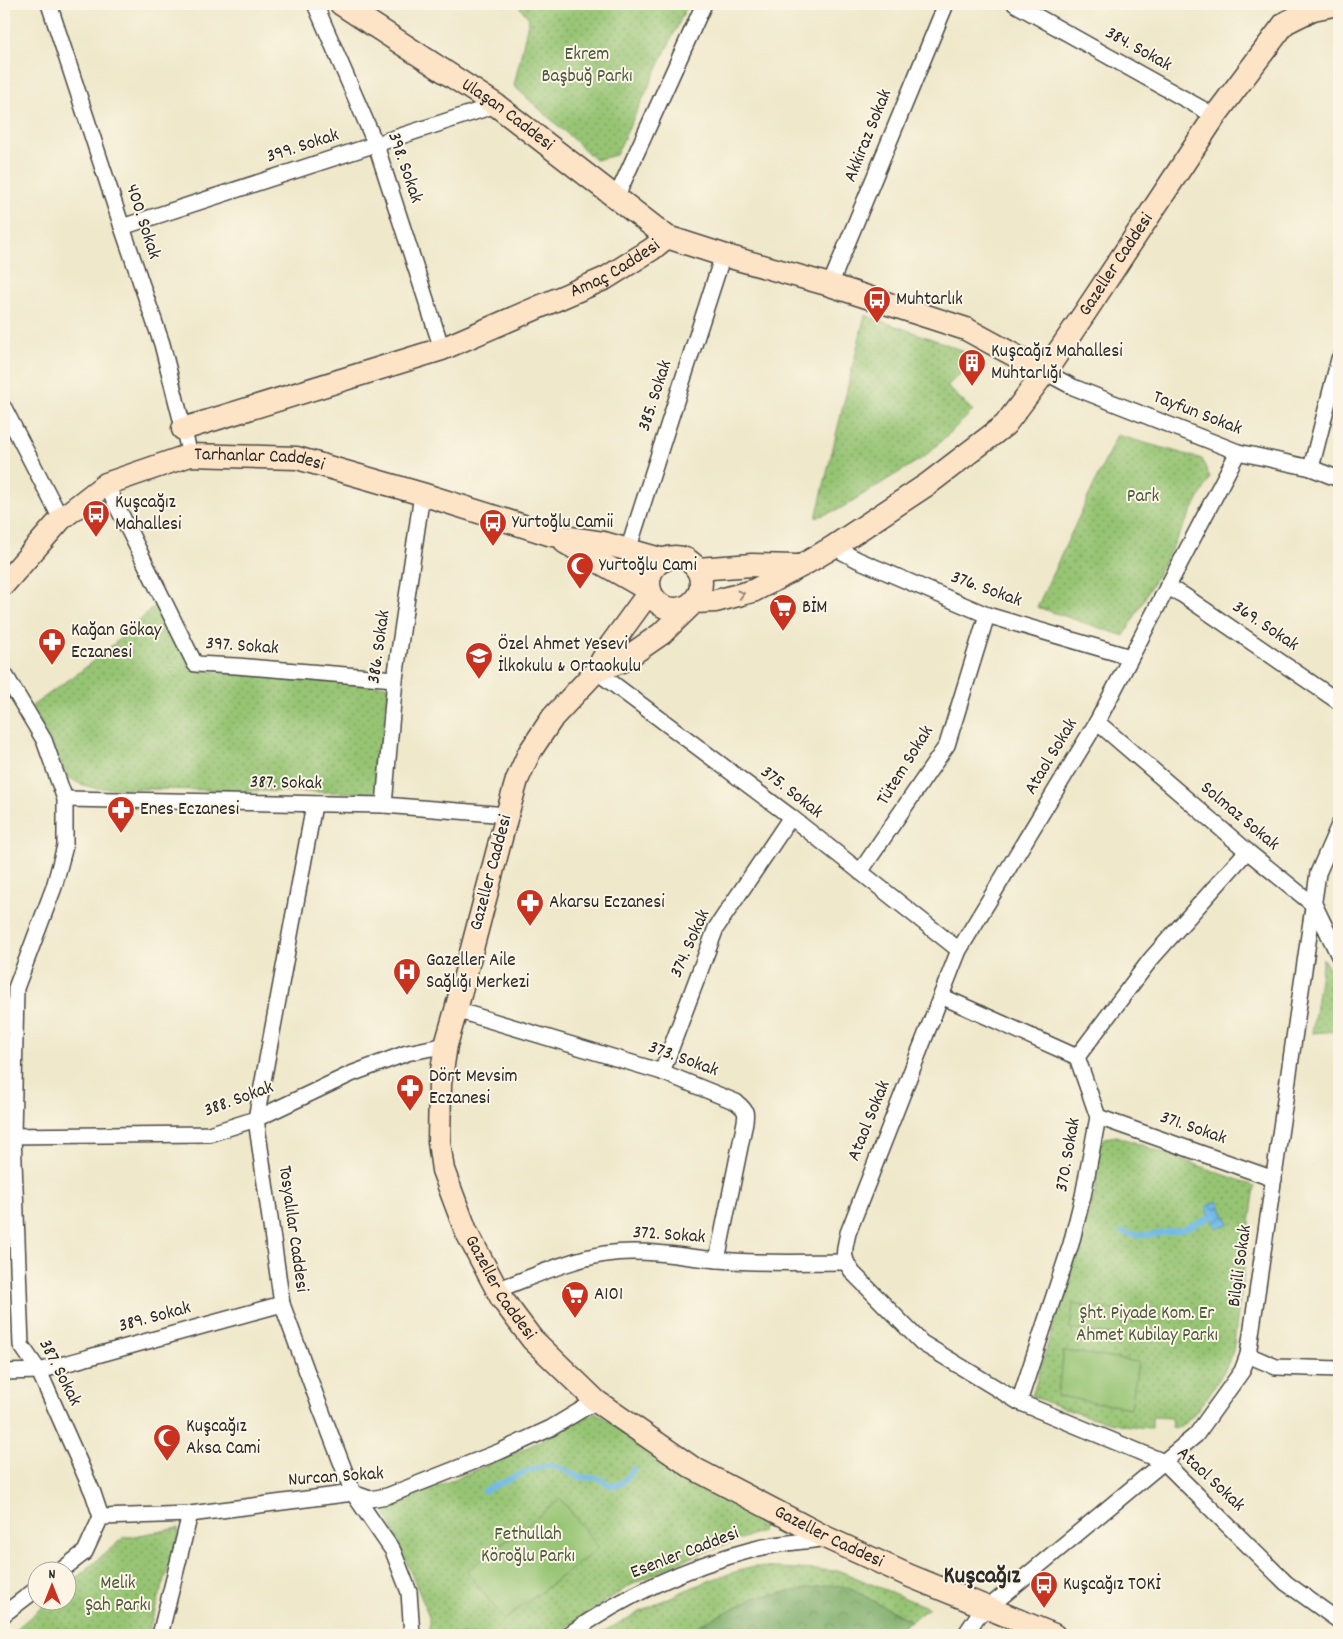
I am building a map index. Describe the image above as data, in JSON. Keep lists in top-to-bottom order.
{
  "streets": {
    "street": [
      "384. Sokak",
      "Ulaşan Caddesi",
      "Akkiraz Sokak",
      "399. Sokak",
      "398. Sokak",
      "400. Sokak",
      "Gazeller Caddesi",
      "Amaç Caddesi",
      "385. Sokak",
      "Tayfun Sokak",
      "Tarhanlar Caddesi",
      "376. Sokak",
      "369. Sokak",
      "397. Sokak",
      "386. Sokak",
      "Ataol Sokak",
      "Tütem Sokak",
      "387. Sokak",
      "375. Sokak",
      "Solmaz Sokak",
      "374. Sokak",
      "373. Sokak",
      "388. Sokak",
      "371. Sokak",
      "370. Sokak",
      "Tosyalılar Caddesi",
      "372. Sokak",
      "Bilgili Sokak",
      "389. Sokak",
      "Nurcan Sokak",
      "Esenler Caddesi"
    ]
  },
  "crossings": [
    ["384. Sokak", "Gazeller Caddesi"],
    ["Ulaşan Caddesi", "399. Sokak"],
    ["Ulaşan Caddesi", "Amaç Caddesi"],
    ["Akkiraz Sokak", "Amaç Caddesi"],
    ["399. Sokak", "398. Sokak"],
    ["399. Sokak", "400. Sokak"],
    ["398. Sokak", "Amaç Caddesi"],
    ["400. Sokak", "Amaç Caddesi"],
    ["400. Sokak", "Tarhanlar Caddesi"],
    ["Gazeller Caddesi", "Amaç Caddesi"],
    ["Gazeller Caddesi", "Tayfun Sokak"],
    ["Gazeller Caddesi", "Tarhanlar Caddesi"],
    ["Gazeller Caddesi", "376. Sokak"],
    ["Gazeller Caddesi", "387. Sokak"],
    ["Gazeller Caddesi", "375. Sokak"],
    ["Gazeller Caddesi", "373. Sokak"],
    ["Gazeller Caddesi", "388. Sokak"],
    ["Gazeller Caddesi", "372. Sokak"],
    ["Gazeller Caddesi", "Bilgili Sokak"],
    ["Gazeller Caddesi", "Nurcan Sokak"],
    ["Gazeller Caddesi", "Esenler Caddesi"],
    ["Amaç Caddesi", "385. Sokak"],
    ["Amaç Caddesi", "Tayfun Sokak"],
    ["385. Sokak", "Tarhanlar Caddesi"],
    ["Tayfun Sokak", "Ataol Sokak"],
    ["Tarhanlar Caddesi", "397. Sokak"],
    ["Tarhanlar Caddesi", "386. Sokak"],
    ["376. Sokak", "Ataol Sokak"],
    ["376. Sokak", "Tütem Sokak"],
    ["369. Sokak", "Ataol Sokak"],
    ["397. Sokak", "386. Sokak"],
    ["386. Sokak", "387. Sokak"],
    ["Ataol Sokak", "375. Sokak"],
    ["Ataol Sokak", "Solmaz Sokak"],
    ["Ataol Sokak", "370. Sokak"],
    ["Ataol Sokak", "372. Sokak"],
    ["Ataol Sokak", "Bilgili Sokak"],
    ["Tütem Sokak", "375. Sokak"],
    ["387. Sokak", "388. Sokak"],
    ["387. Sokak", "Tosyalılar Caddesi"],
    ["387. Sokak", "389. Sokak"],
    ["387. Sokak", "Nurcan Sokak"],
    ["375. Sokak", "374. Sokak"],
    ["Solmaz Sokak", "Bilgili Sokak"],
    ["374. Sokak", "373. Sokak"],
    ["373. Sokak", "372. Sokak"],
    ["388. Sokak", "Tosyalılar Caddesi"],
    ["371. Sokak", "370. Sokak"],
    ["371. Sokak", "Bilgili Sokak"],
    ["Tosyalılar Caddesi", "389. Sokak"],
    ["Tosyalılar Caddesi", "Nurcan Sokak"]
  ],
  "districts": ["Kuşcağız"],
  "parks": [
    "Ekrem Başbuğ Parkı",
    "Park",
    "Şht. Piyade Kom. Er Ahmet Kubilay Parkı",
    "Fethullah Köroğlu Parkı",
    "Melik Şah Parkı"
  ],
  "places": {
    "bus stop": [
      "Muhtarlık",
      "Kuşcağız Mahallesi",
      "Yurtoğlu Camii",
      "Kuşcağız TOKİ"
    ],
    "building": ["Kuşcağız Mahallesi Muhtarlığı"],
    "mosque": ["Yurtoğlu Cami", "Kuşcağız Aksa Cami"],
    "supermarket": ["BİM", "A101"],
    "pharmacy": [
      "Kağan Gökay Eczanesi",
      "Enes Eczanesi",
      "Akarsu Eczanesi",
      "Dört Mevsim Eczanesi"
    ],
    "school or university": ["Özel Ahmet Yesevi İlkokulu & Ortaokulu"],
    "hospital": ["Gazeller Aile Sağlığı Merkezi"]
  },
  "north": "top"
}
